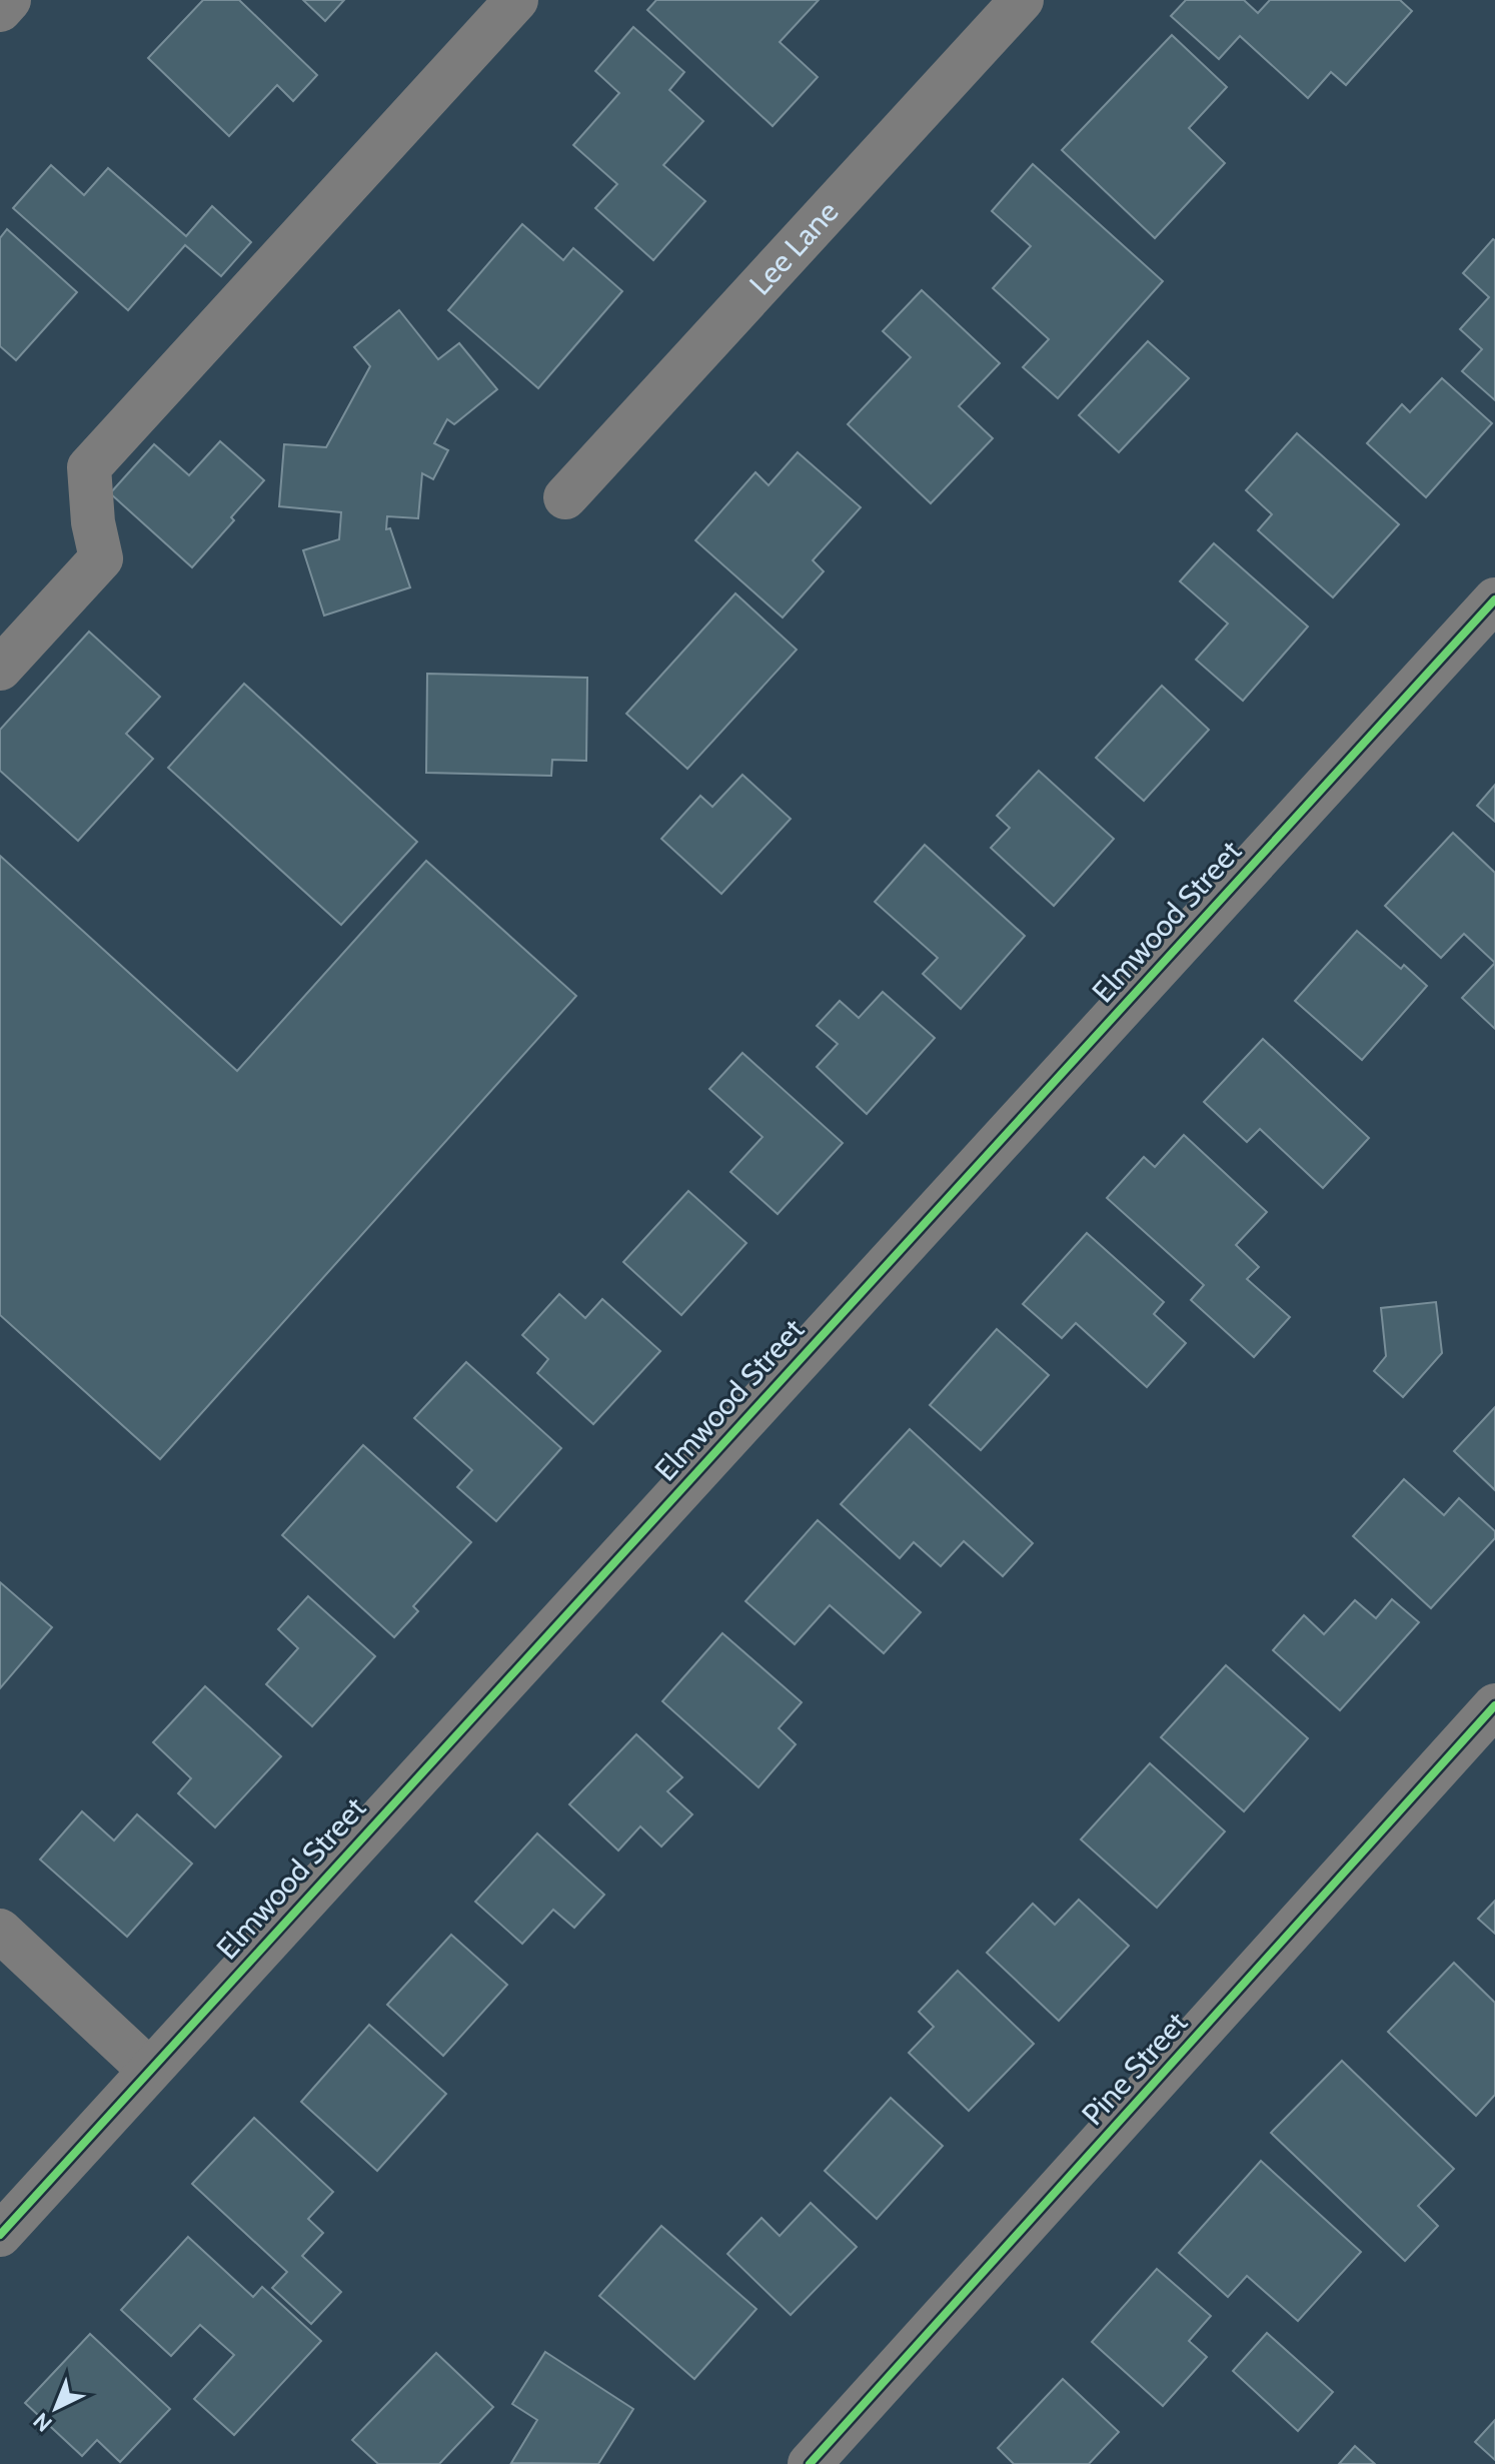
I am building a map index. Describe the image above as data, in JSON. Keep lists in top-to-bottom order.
{
  "streets": {
    "street": ["Lee Lane", "Elmwood Street", "Pine Street"]
  },
  "north": "bottom left"
}
